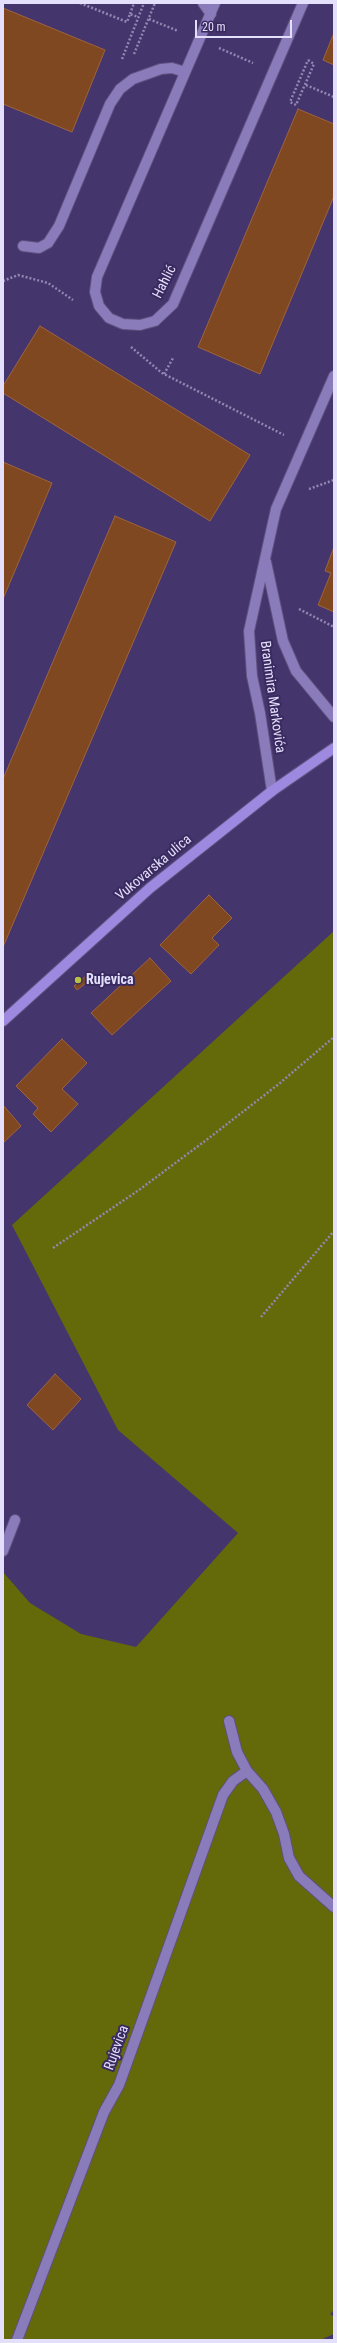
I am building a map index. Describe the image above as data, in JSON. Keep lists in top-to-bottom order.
{
  "streets": {
    "main road": ["Vukovarska ulica"],
    "street": ["Hahlić", "Branimira Markovića", "Rujevica"]
  },
  "crossings": [
    ["Branimira Markovića", "Vukovarska ulica"]
  ],
  "places": ["Rujevica"],
  "scale_bar": "20 m"
}
